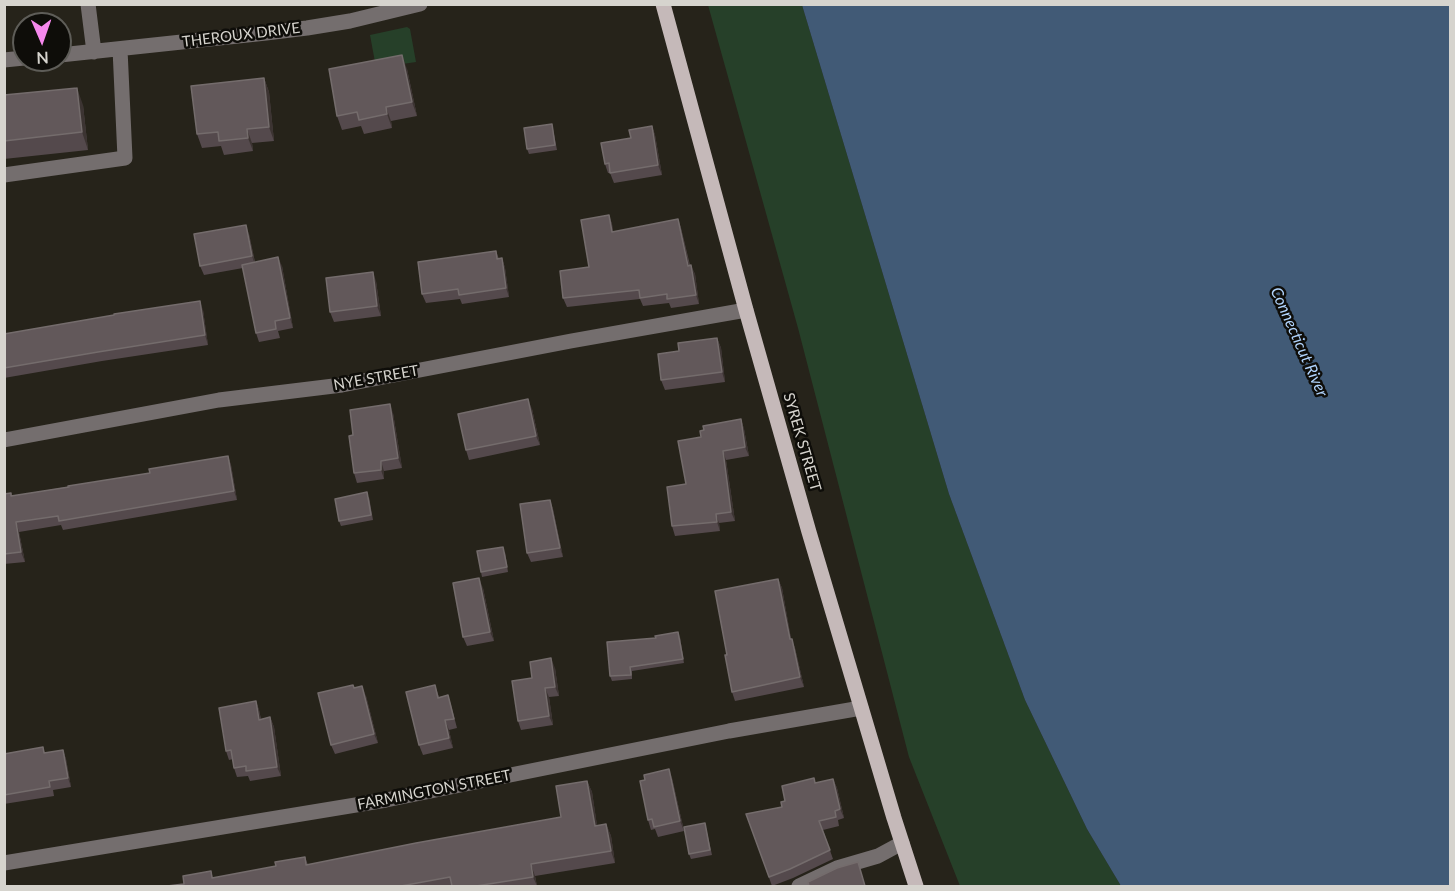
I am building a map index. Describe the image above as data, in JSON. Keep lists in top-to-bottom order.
{
  "streets": {
    "main road": ["SYREK STREET"],
    "street": ["THEROUX DRIVE", "NYE STREET", "FARMINGTON STREET"]
  },
  "crossings": [
    ["NYE STREET", "SYREK STREET"],
    ["SYREK STREET", "FARMINGTON STREET"]
  ],
  "water": ["Connecticut River"],
  "north": "bottom"
}
